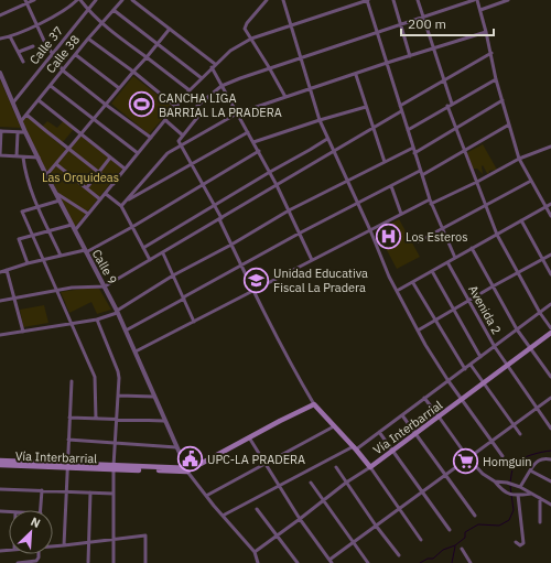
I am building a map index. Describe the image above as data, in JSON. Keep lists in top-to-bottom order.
{
  "streets": {
    "main road": ["Vía Interbarrial"],
    "street": [
      "Calle 37",
      "Calle 38",
      "Calle 9",
      "Avenida 2"
    ]
  },
  "crossings": [
    ["Calle 37", "Calle 9"],
    ["Calle 38", "Calle 9"],
    ["Calle 9", "Vía Interbarrial"],
    ["Avenida 2", "Vía Interbarrial"]
  ],
  "parks": ["Las Orquideas"],
  "places": {
    "sports": ["CANCHA LIGA BARRIAL LA PRADERA"],
    "hospital": ["Los Esteros"],
    "school or university": ["Unidad Educativa Fiscal La Pradera"],
    "public building": ["UPC-LA PRADERA"],
    "supermarket": ["Homguin"]
  },
  "scale_bar": "200 m",
  "north": "top right"
}
